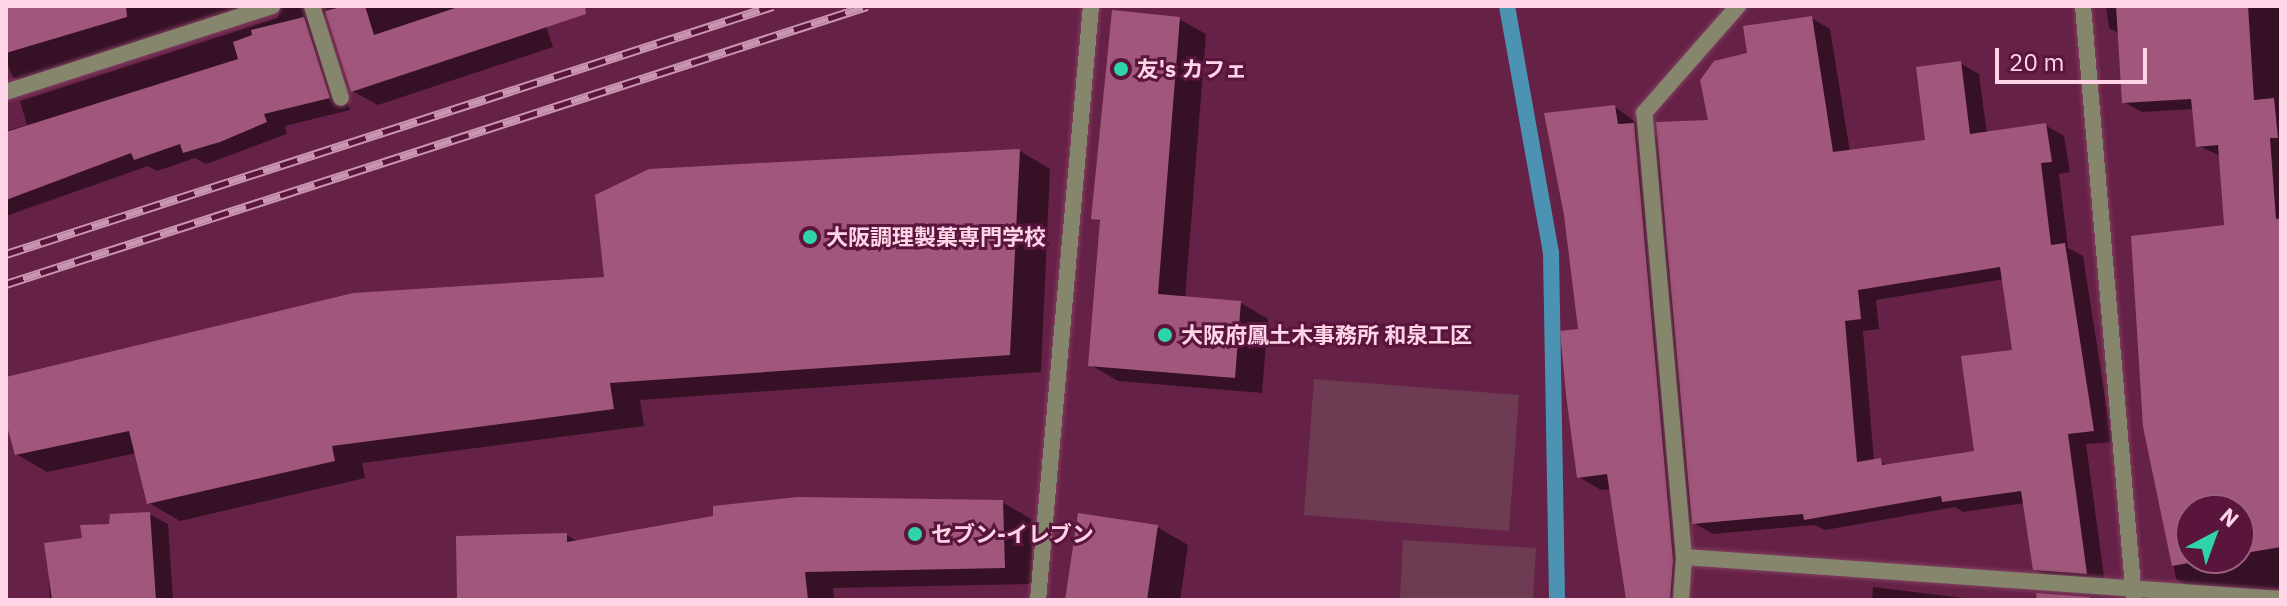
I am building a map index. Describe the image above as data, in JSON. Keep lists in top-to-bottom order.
{
  "places": [
    "友's カフェ",
    "大阪調理製菓専門学校",
    "大阪府鳳土木事務所 和泉工区",
    "セブン-イレブン"
  ],
  "scale_bar": "20 m",
  "north": "top right"
}
